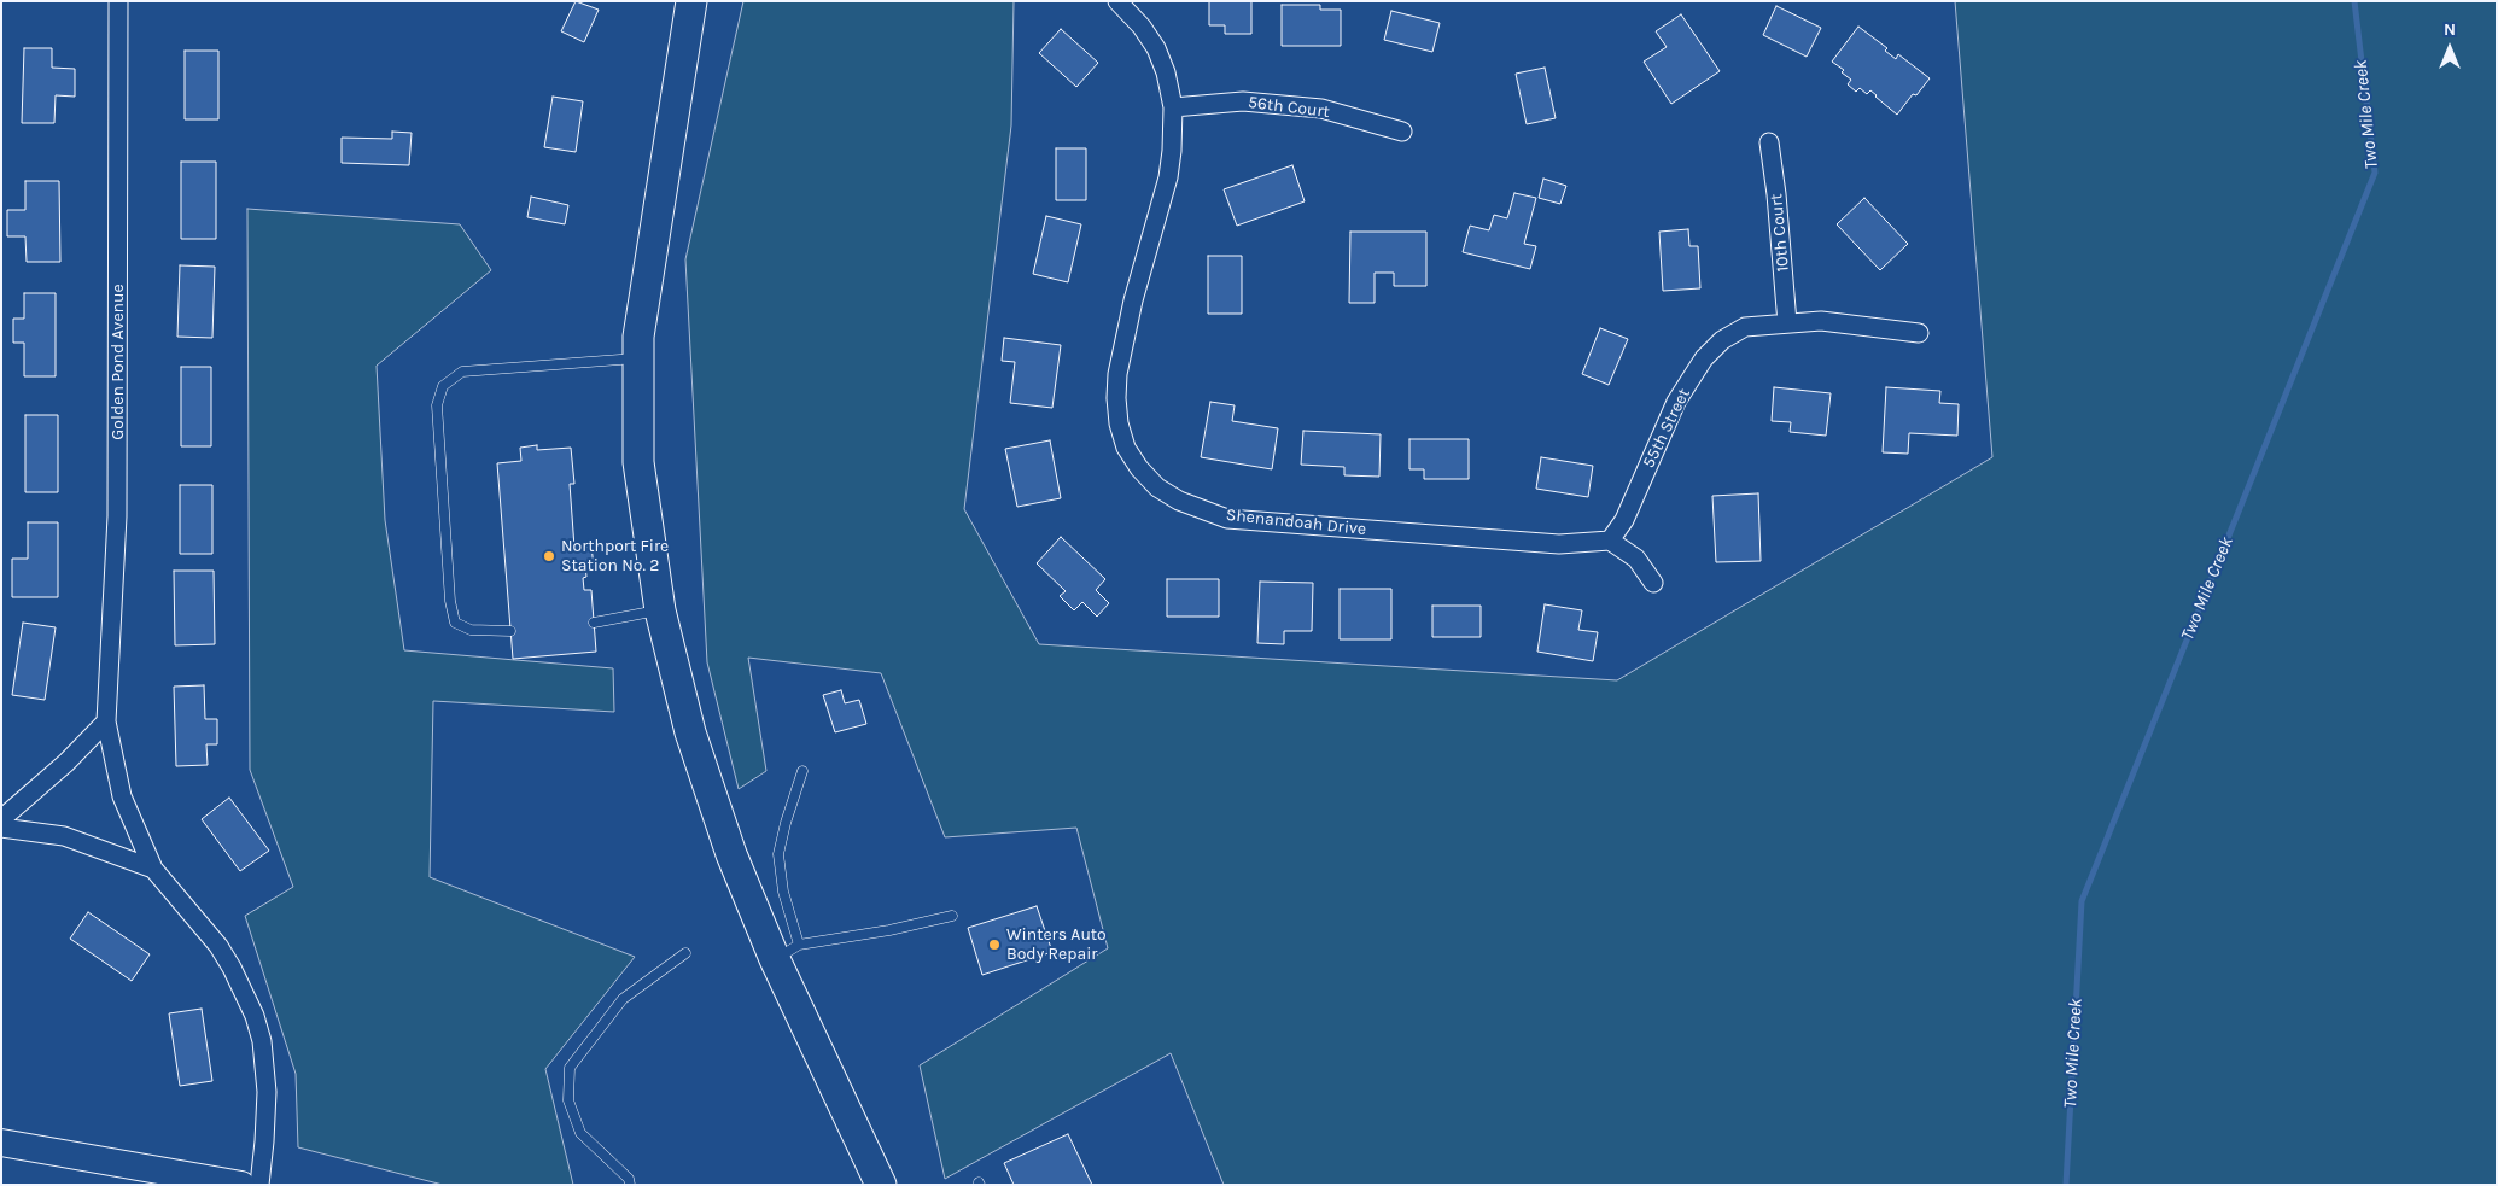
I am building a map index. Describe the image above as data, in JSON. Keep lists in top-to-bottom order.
{
  "streets": {
    "street": [
      "56th Court",
      "10th Court",
      "Golden Pond Avenue",
      "55th Street",
      "Shenandoah Drive"
    ]
  },
  "crossings": [
    ["56th Court", "Shenandoah Drive"],
    ["10th Court", "55th Street"],
    ["55th Street", "Shenandoah Drive"]
  ],
  "water": ["Two Mile Creek"],
  "places": ["Northport Fire Station No. 2", "Winters Auto Body Repair"],
  "north": "top"
}
